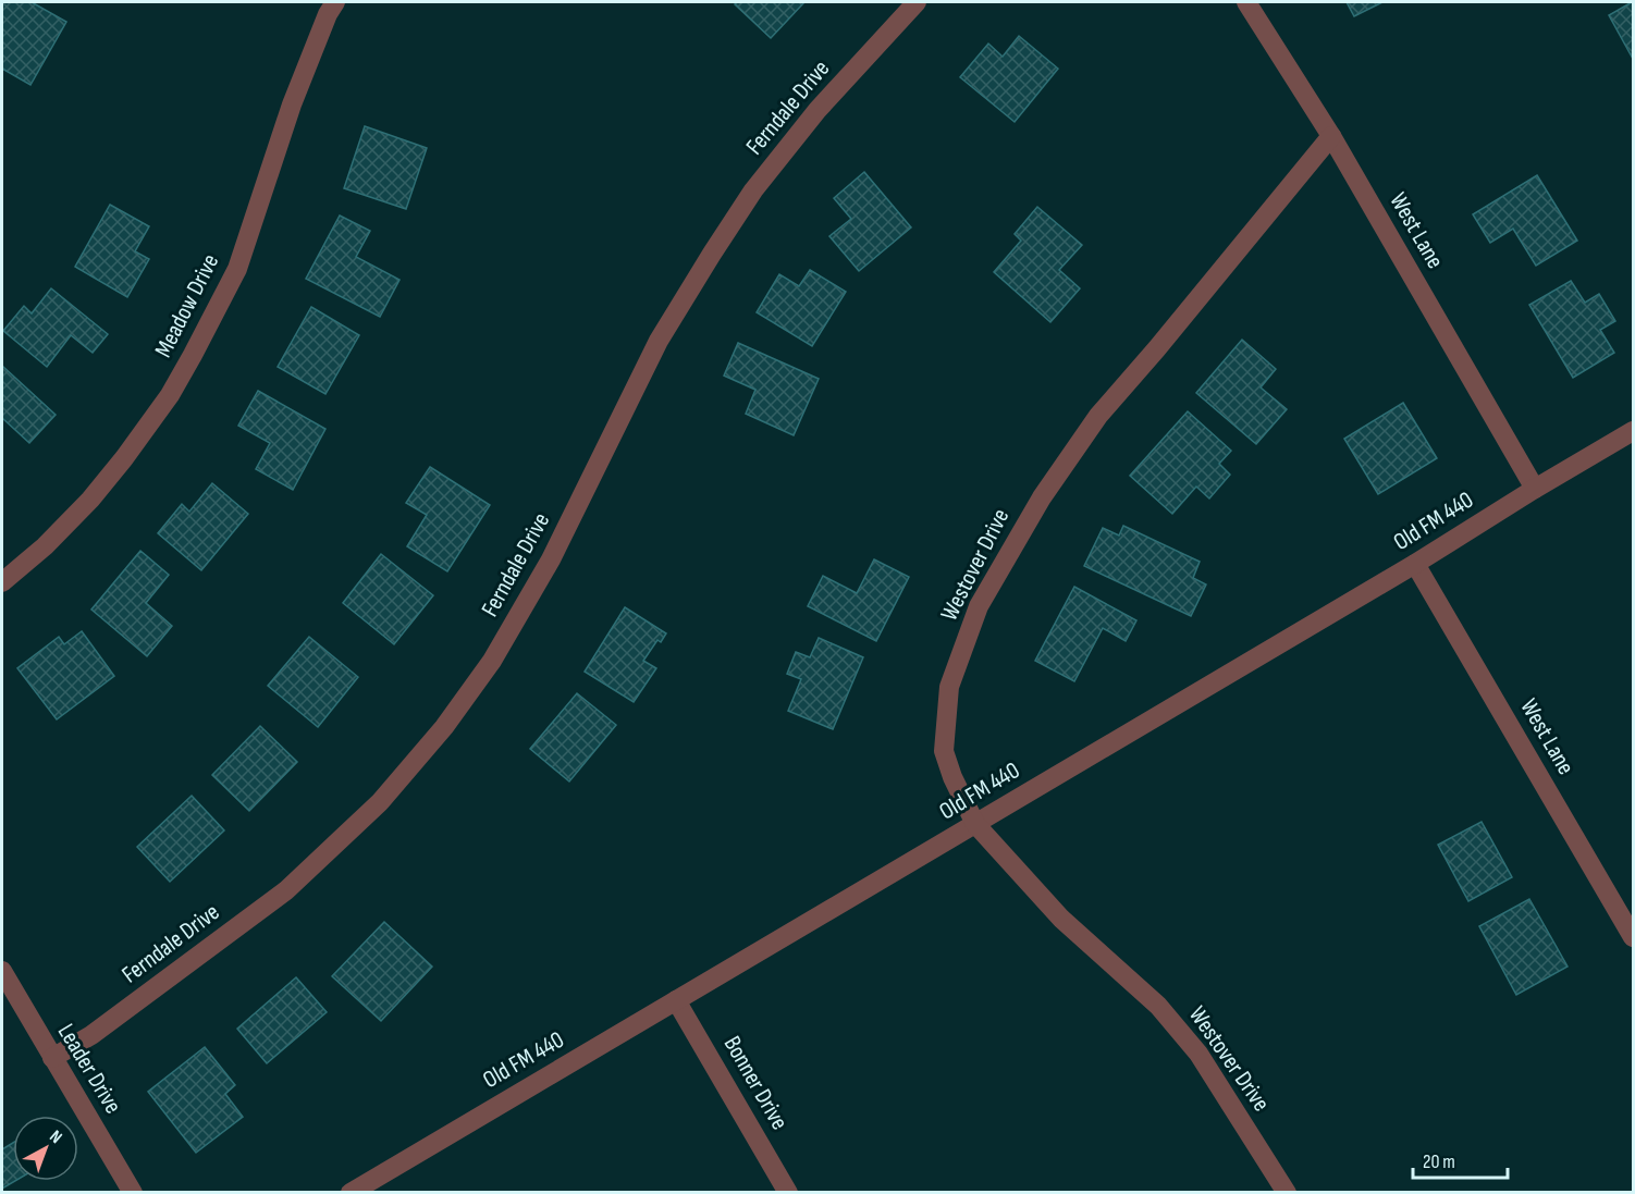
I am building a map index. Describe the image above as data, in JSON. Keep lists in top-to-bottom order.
{
  "streets": {
    "street": [
      "Ferndale Drive",
      "West Lane",
      "Meadow Drive",
      "Old FM 440",
      "Westover Drive",
      "Leader Drive",
      "Bonner Drive"
    ]
  },
  "crossings": [
    ["Ferndale Drive", "Leader Drive"],
    ["West Lane", "Old FM 440"],
    ["West Lane", "Westover Drive"],
    ["Old FM 440", "Westover Drive"],
    ["Old FM 440", "Bonner Drive"]
  ],
  "scale_bar": "20 m",
  "north": "top right"
}
